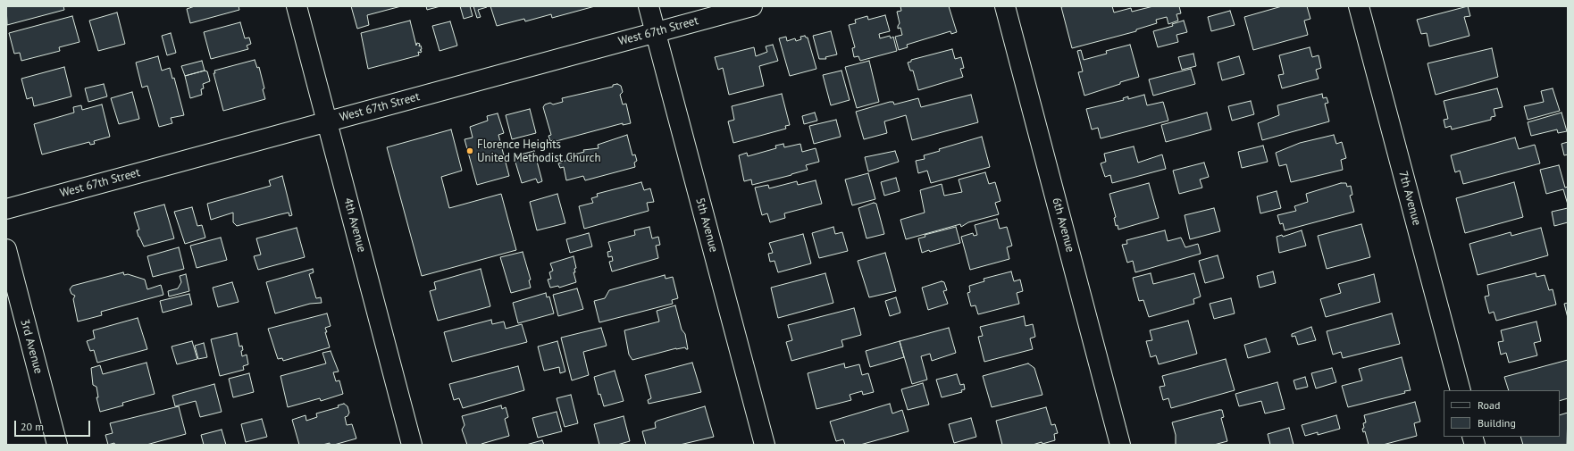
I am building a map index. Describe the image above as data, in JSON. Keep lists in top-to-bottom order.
{
  "streets": {
    "street": [
      "West 67th Street",
      "7th Avenue",
      "4th Avenue",
      "5th Avenue",
      "6th Avenue",
      "3rd Avenue"
    ]
  },
  "crossings": [
    ["West 67th Street", "4th Avenue"],
    ["West 67th Street", "5th Avenue"]
  ],
  "places": ["Florence Heights United Methodist Church"],
  "legend": ["Road", "Building"],
  "scale_bar": "20 m"
}
